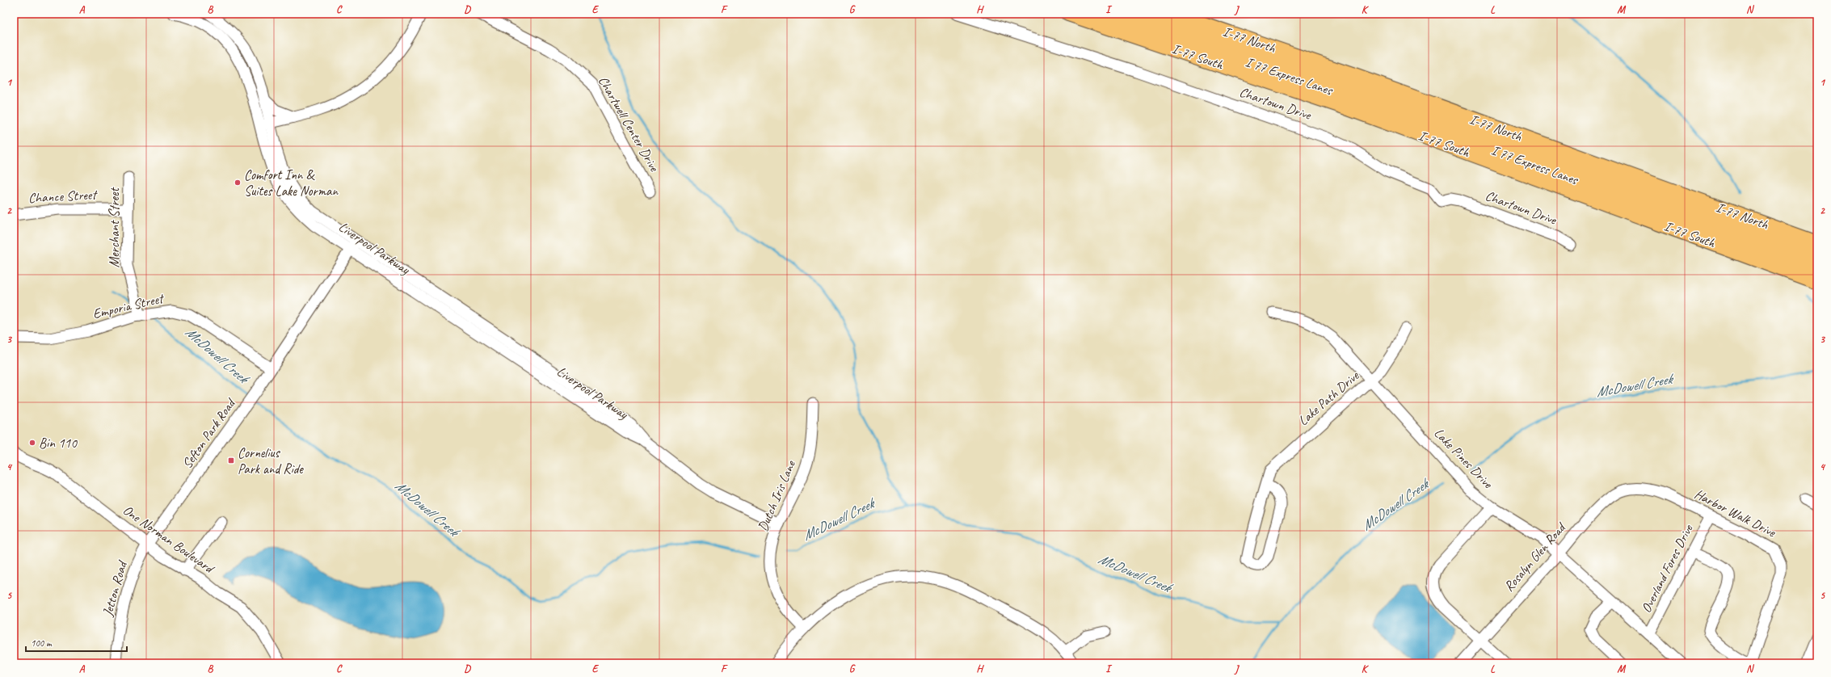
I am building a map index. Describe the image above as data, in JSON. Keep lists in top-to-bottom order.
{
  "streets": {
    "highway": ["I-77 North", "I-77 South", "I 77 Express Lanes"],
    "street": [
      "Chartown Drive",
      "Chartwell Center Drive",
      "Chance Street",
      "Merchant Street",
      "Liverpool Parkway",
      "Emporia Street",
      "Lake Path Drive",
      "Sefton Park Road",
      "Lake Pines Drive",
      "Dutch Iris Lane",
      "Harbor Walk Drive",
      "One Norman Boulevard",
      "Rosalyn Glen Road",
      "Overland Fores Drive",
      "Jetton Road"
    ]
  },
  "crossings": [
    ["Chance Street", "Merchant Street"],
    ["Merchant Street", "Emporia Street"],
    ["Liverpool Parkway", "Sefton Park Road"],
    ["Liverpool Parkway", "Dutch Iris Lane"],
    ["Emporia Street", "Sefton Park Road"],
    ["Lake Path Drive", "Lake Pines Drive"],
    ["Sefton Park Road", "One Norman Boulevard"],
    ["Sefton Park Road", "Jetton Road"],
    ["Lake Pines Drive", "Rosalyn Glen Road"],
    ["Lake Pines Drive", "Overland Fores Drive"],
    ["Harbor Walk Drive", "Rosalyn Glen Road"],
    ["Harbor Walk Drive", "Overland Fores Drive"],
    ["One Norman Boulevard", "Jetton Road"]
  ],
  "water": ["McDowell Creek"],
  "places": {
    "other": ["Comfort Inn & Suites Lake Norman", "Bin 110"],
    "transit": ["Cornelius Park and Ride"]
  },
  "scale_bar": "100 m",
  "grid": {
    "columns": [
      "A",
      "B",
      "C",
      "D",
      "E",
      "F",
      "G",
      "H",
      "I",
      "J",
      "K",
      "L",
      "M",
      "N"
    ],
    "rows": [
      "1",
      "2",
      "3",
      "4",
      "5"
    ]
  }
}
